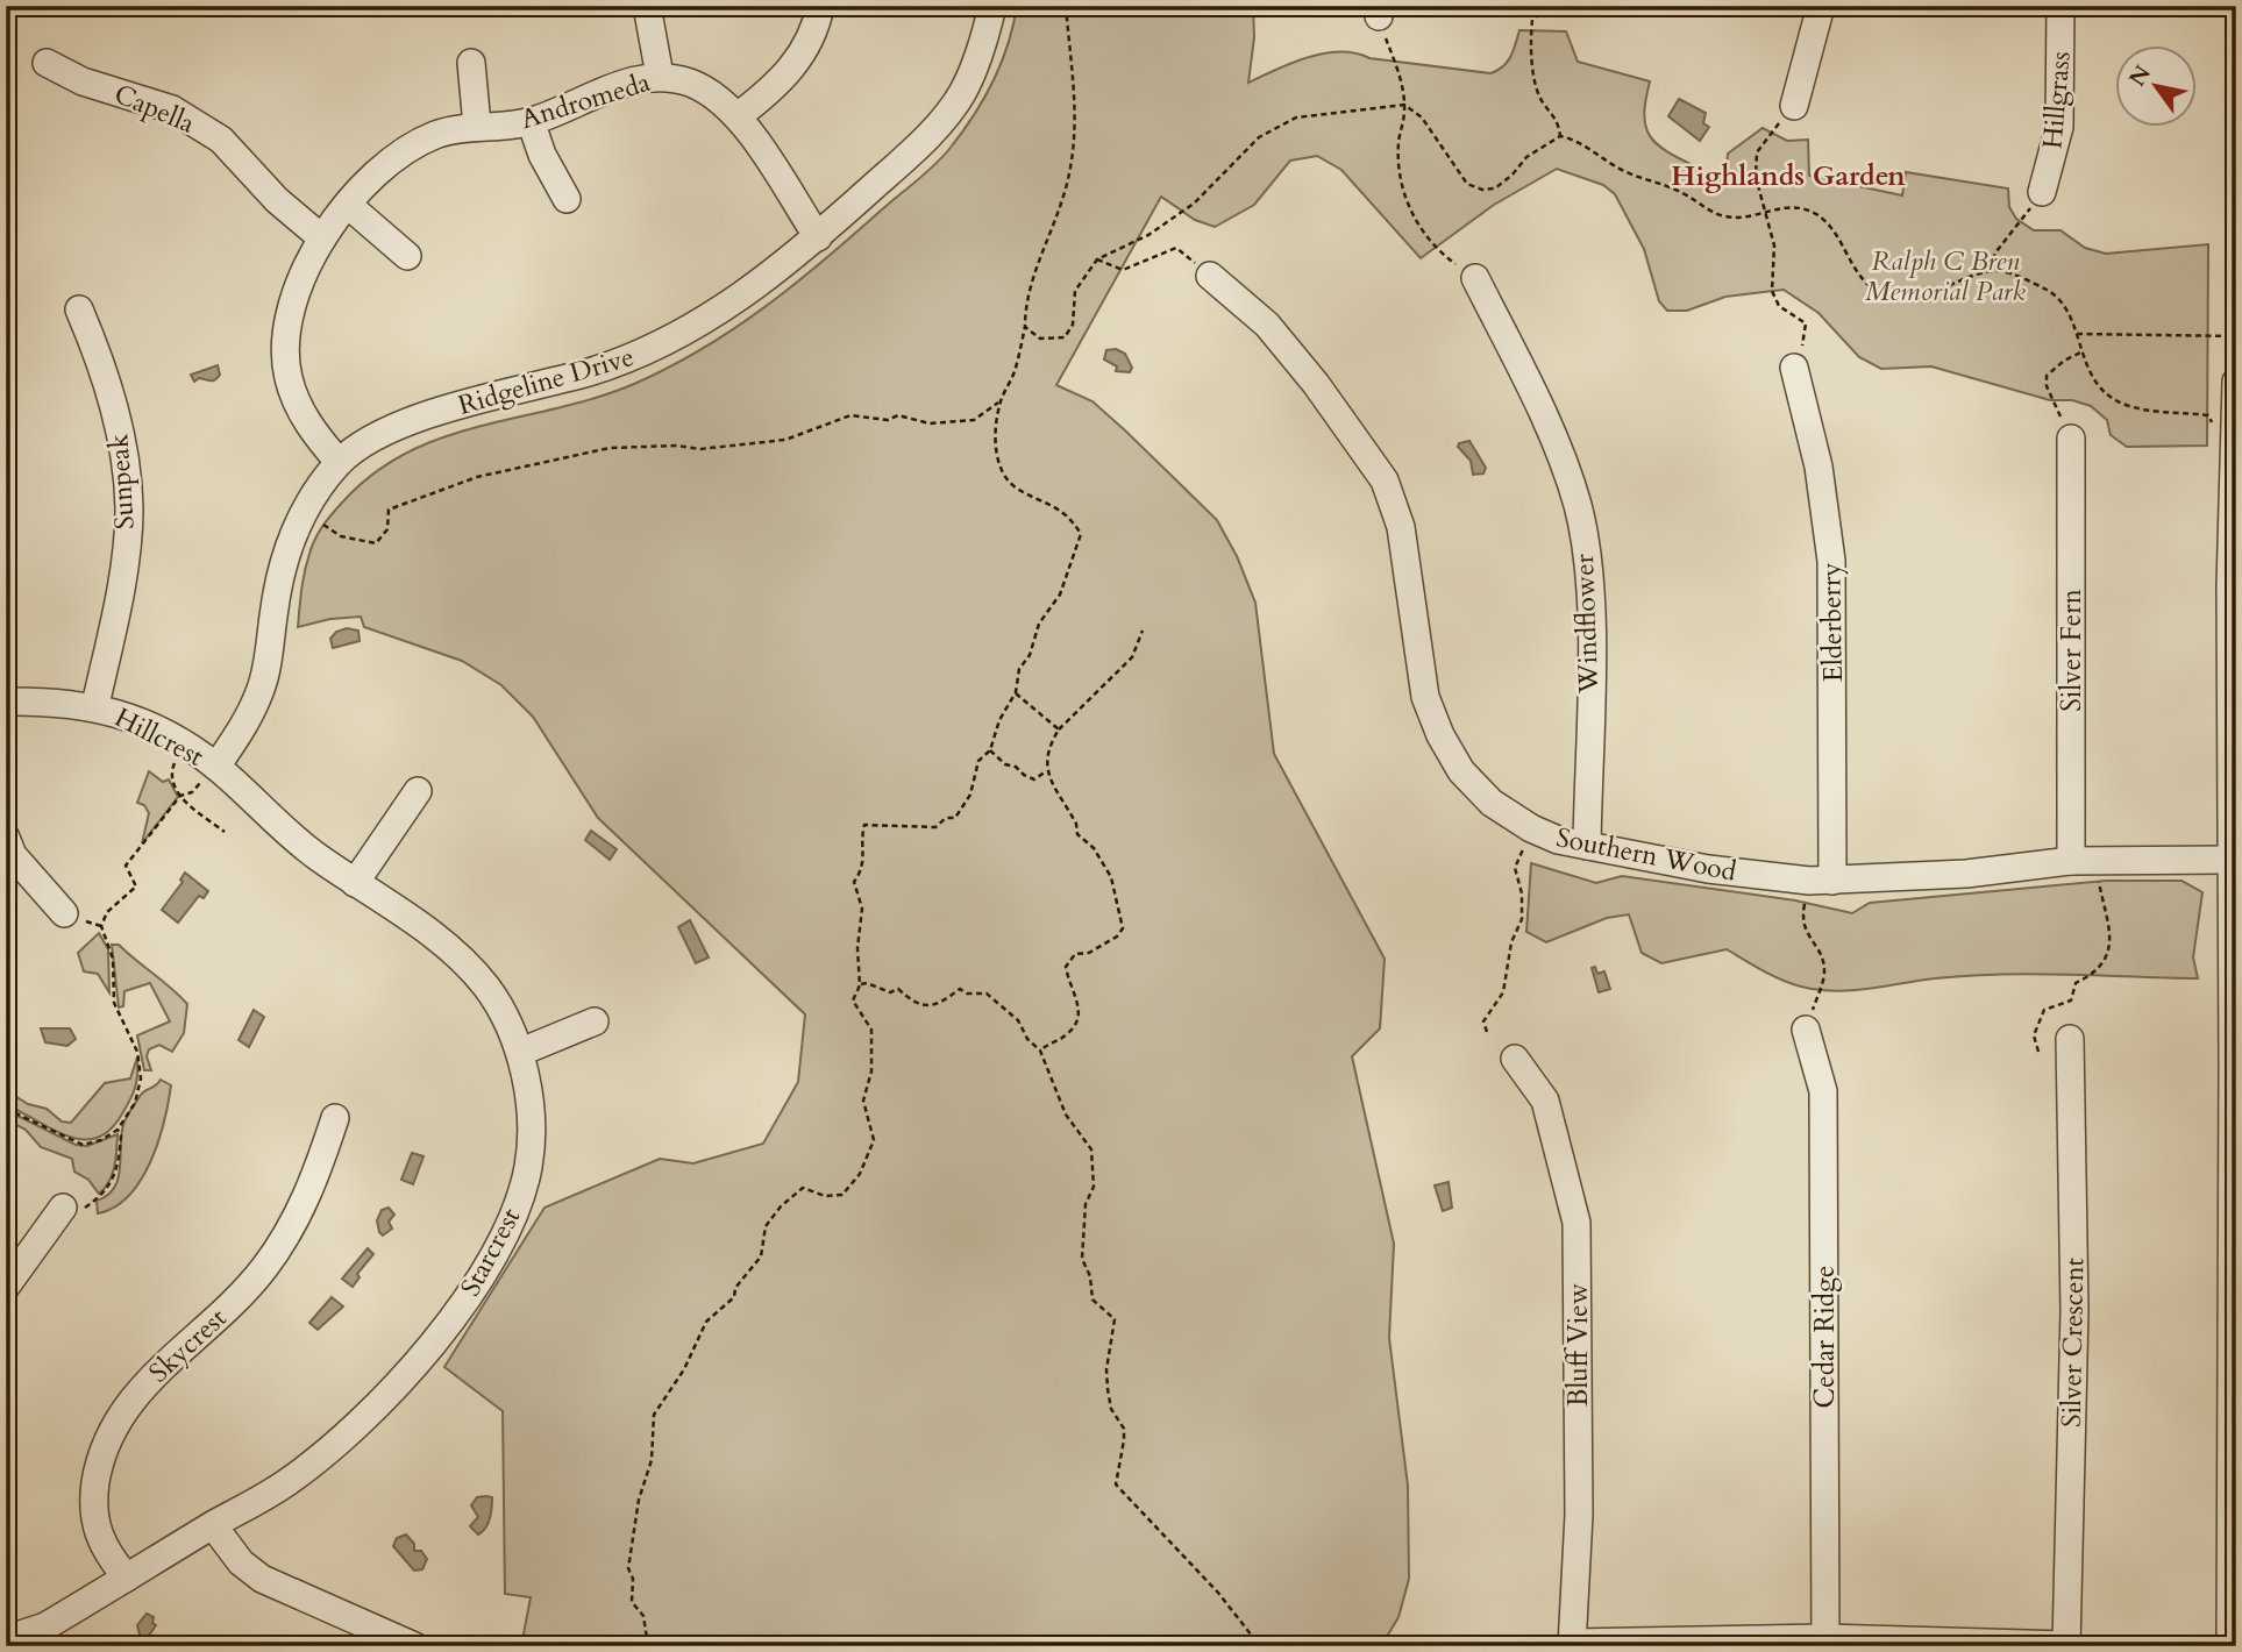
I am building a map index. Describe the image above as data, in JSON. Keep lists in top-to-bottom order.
{
  "streets": {
    "street": [
      "Andromeda",
      "Hillgrass",
      "Capella",
      "Ridgeline Drive",
      "Sunpeak",
      "Elderberry",
      "Windflower",
      "Silver Fern",
      "Hillcrest",
      "Southern Wood",
      "Starcrest",
      "Cedar Ridge",
      "Silver Crescent",
      "Skycrest",
      "Bluff View"
    ]
  },
  "crossings": [
    ["Andromeda", "Capella"],
    ["Andromeda", "Ridgeline Drive"],
    ["Ridgeline Drive", "Hillcrest"],
    ["Ridgeline Drive", "Starcrest"],
    ["Sunpeak", "Hillcrest"],
    ["Elderberry", "Southern Wood"],
    ["Windflower", "Southern Wood"],
    ["Silver Fern", "Southern Wood"],
    ["Hillcrest", "Starcrest"],
    ["Starcrest", "Skycrest"]
  ],
  "districts": ["Highlands Garden"],
  "parks": ["Ralph C Bren Memorial Park"],
  "north": "top left"
}
